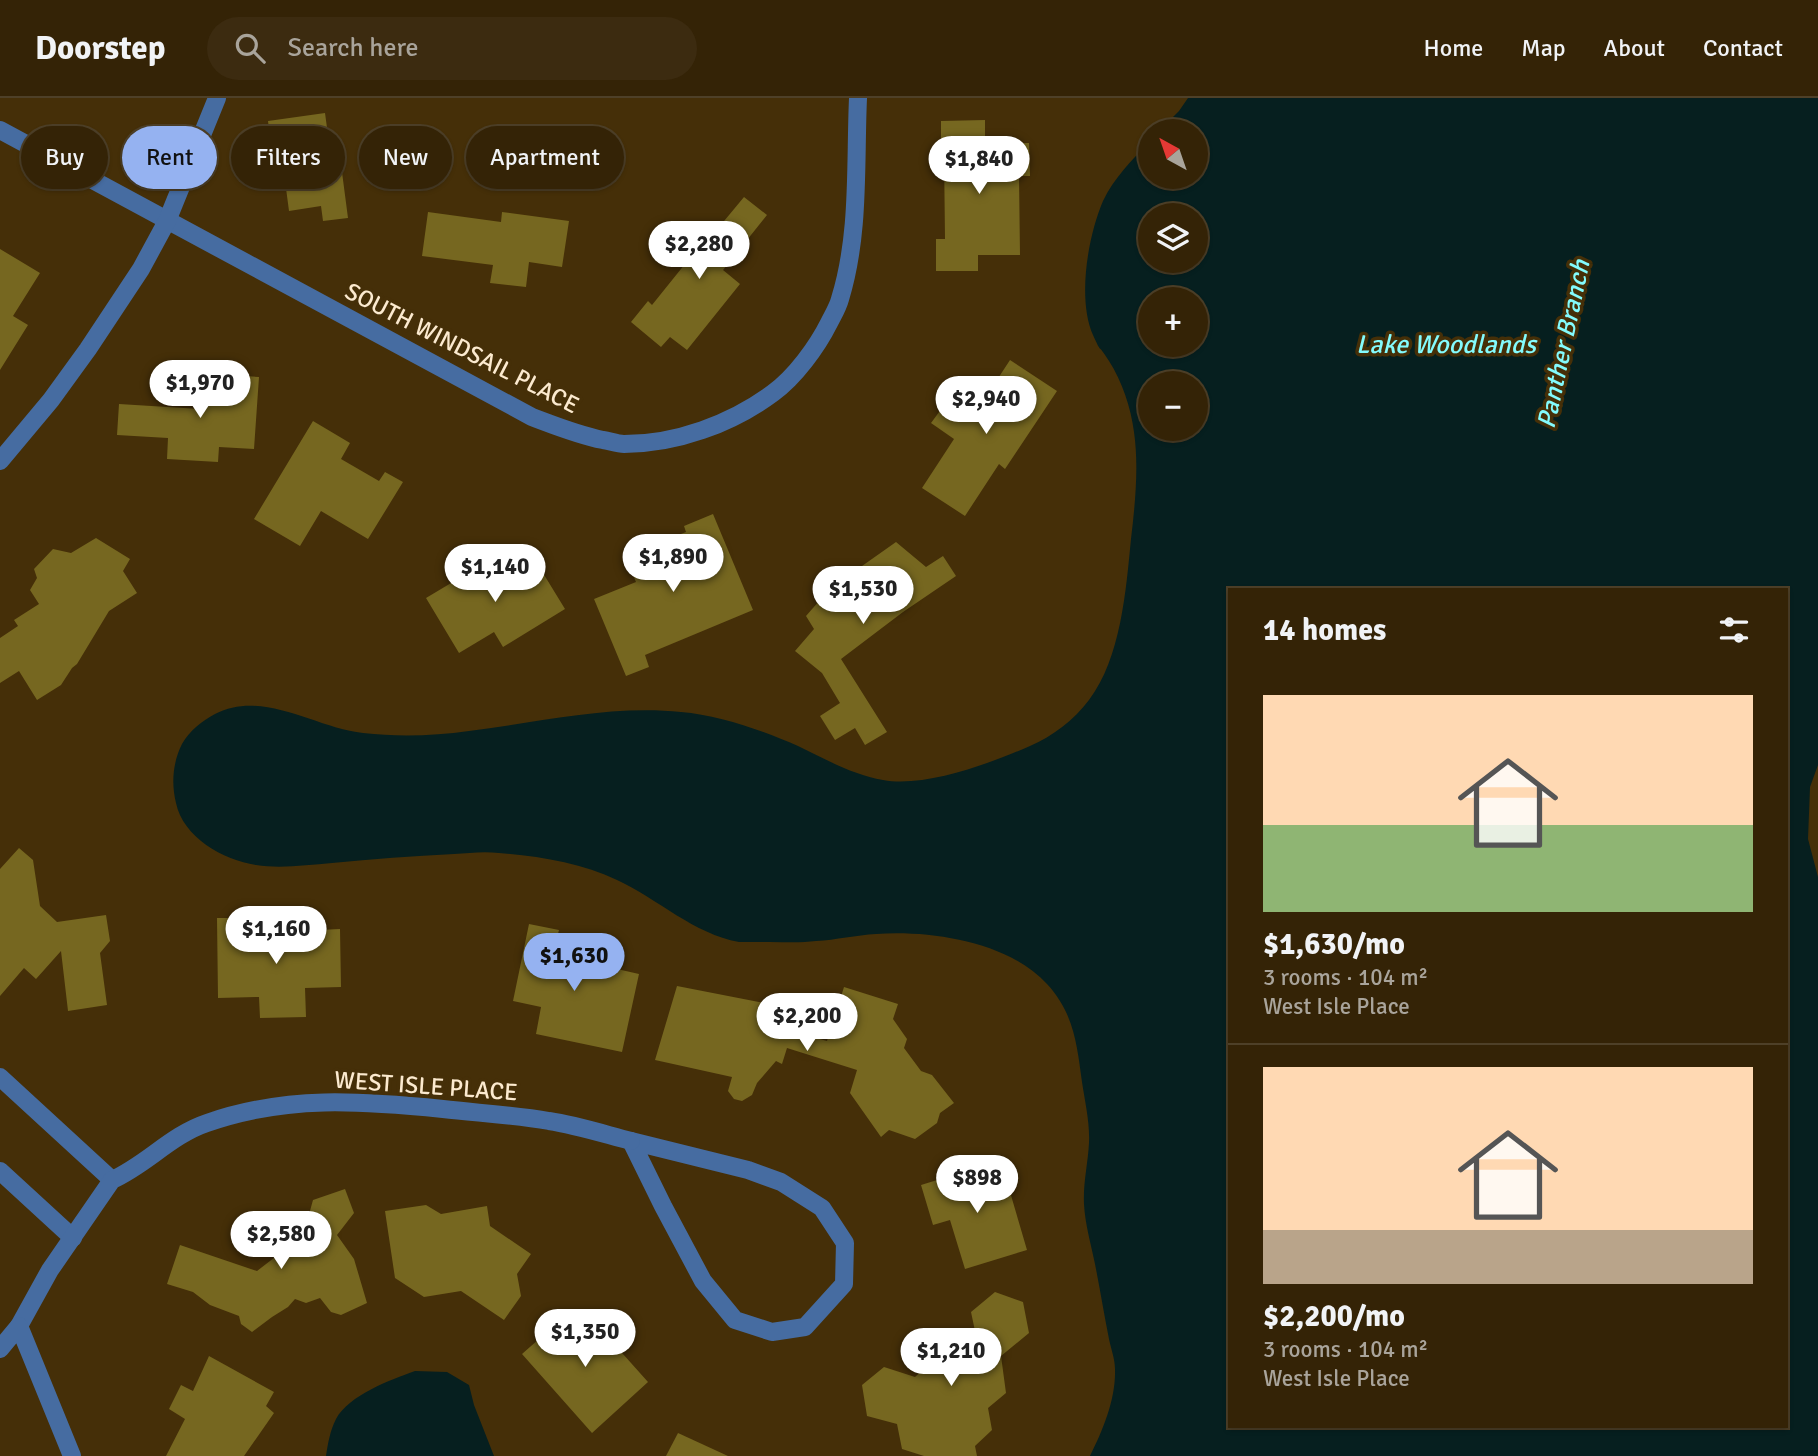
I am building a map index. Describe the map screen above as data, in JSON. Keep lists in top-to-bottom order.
{
  "streets": {
    "street": ["SOUTH WINDSAIL PLACE", "WEST ISLE PLACE"]
  },
  "water": ["Lake Woodlands", "Panther Branch"],
  "north": "top left",
  "page": {
    "header": "Doorstep",
    "search": "Search here",
    "nav": [
      "Home",
      "Map",
      "About",
      "Contact"
    ],
    "map_buttons": ["+", "−"],
    "chip": [
      "Buy",
      "Rent",
      "Filters",
      "New",
      "Apartment"
    ],
    "price": [
      "$1,840",
      "$2,280",
      "$1,970",
      "$2,940",
      "$1,890",
      "$1,140",
      "$1,530",
      "$1,160",
      "$1,630",
      "$2,200",
      "$898",
      "$2,580",
      "$1,350",
      "$1,210"
    ],
    "heading": "14 homes",
    "list": [
      {
        "name": "$1,630/mo",
        "note": "3 rooms · 104 m² · West Isle Place"
      },
      {
        "name": "$2,200/mo",
        "note": "3 rooms · 104 m² · West Isle Place"
      }
    ]
  }
}
